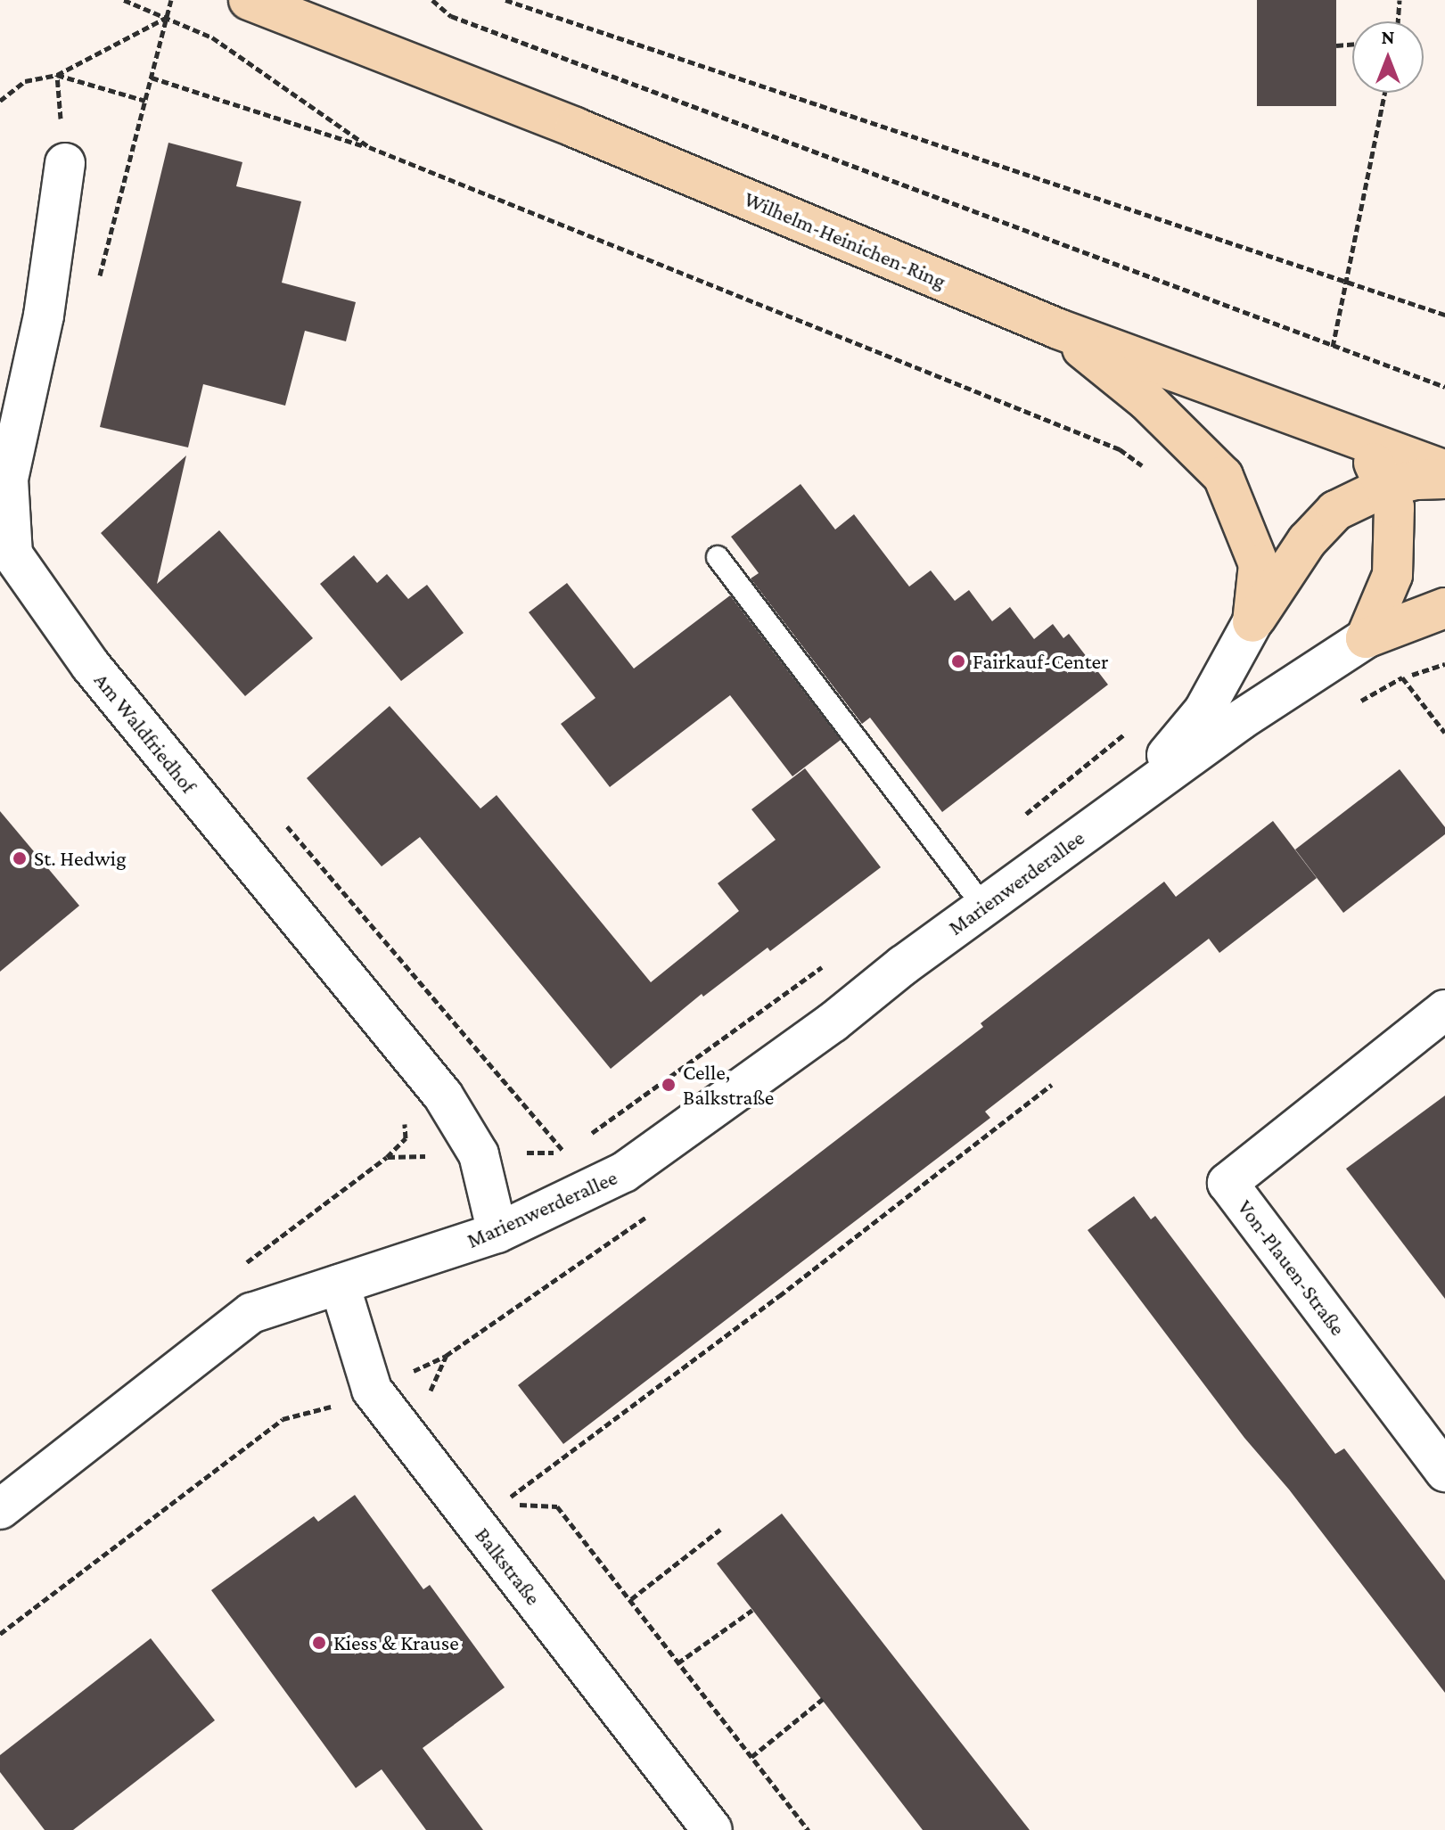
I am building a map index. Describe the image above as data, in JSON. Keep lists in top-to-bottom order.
{
  "streets": {
    "main road": ["Wilhelm-Heinichen-Ring"],
    "street": [
      "Am Waldfriedhof",
      "Marienwerderallee",
      "Von-Plauen-Straße",
      "Balkstraße"
    ]
  },
  "crossings": [
    ["Am Waldfriedhof", "Marienwerderallee"],
    ["Marienwerderallee", "Balkstraße"]
  ],
  "places": [
    "Fairkauf-Center",
    "St. Hedwig",
    "Celle, Balkstraße",
    "Kiess & Krause"
  ],
  "north": "top"
}
